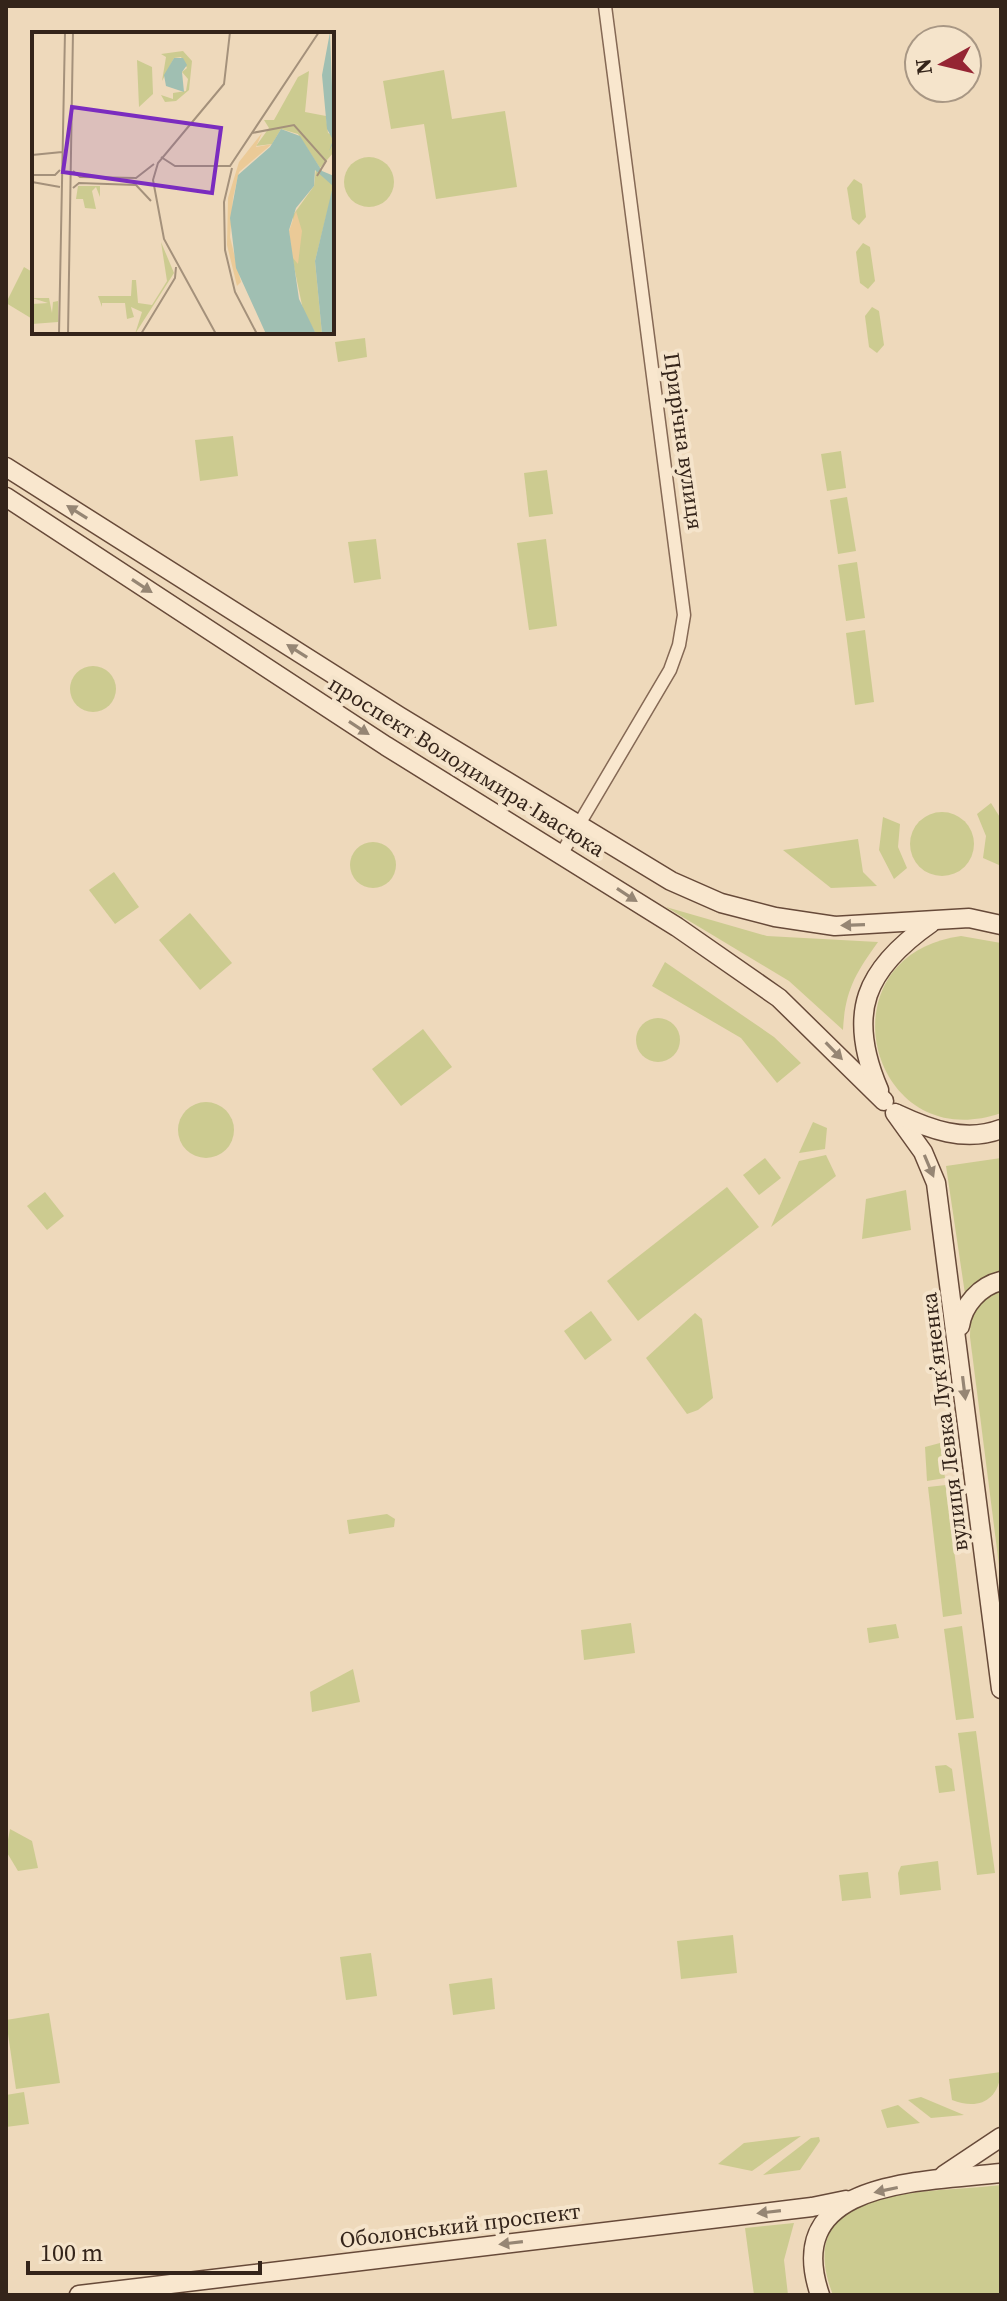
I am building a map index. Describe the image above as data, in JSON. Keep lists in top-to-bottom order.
{
  "streets": {
    "main road": ["проспект Володимира Івасюка", "вулиця Левка Лукʼяненка", "Оболонський проспект"],
    "street": ["Прирічна вулиця"]
  },
  "crossings": [
    ["Прирічна вулиця", "проспект Володимира Івасюка"],
    ["проспект Володимира Івасюка", "вулиця Левка Лукʼяненка"]
  ],
  "one_way": ["вулиця Левка Лукʼяненка", "Оболонський проспект"],
  "scale_bar": "100 m",
  "north": "left"
}
